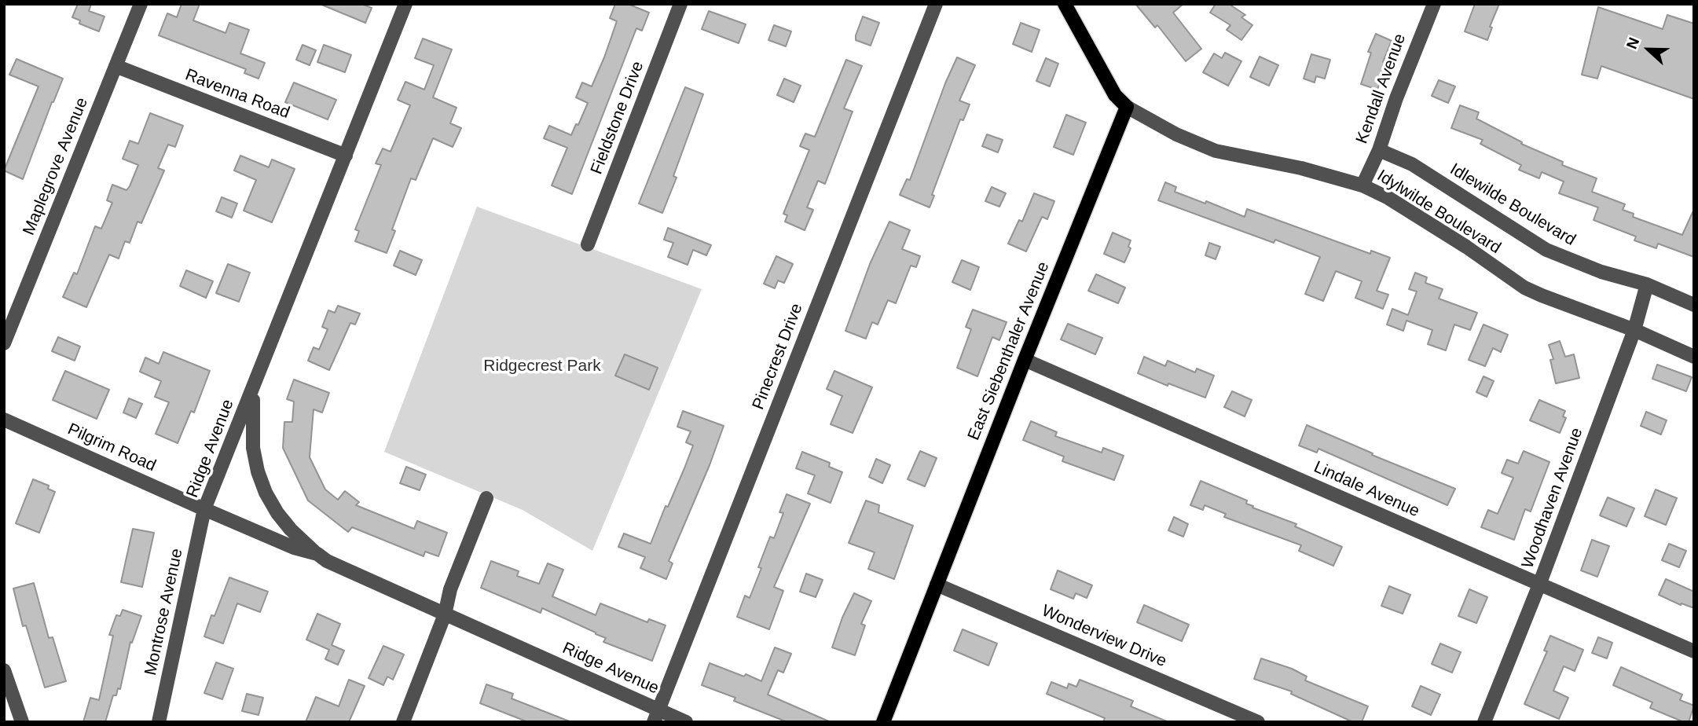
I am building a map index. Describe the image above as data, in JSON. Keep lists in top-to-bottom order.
{
  "streets": {
    "main road": ["East Siebenthaler Avenue"],
    "street": [
      "Kendall Avenue",
      "Ravenna Road",
      "Fieldstone Drive",
      "Maplegrove Avenue",
      "Idlewilde Boulevard",
      "Idylwilde Boulevard",
      "Pinecrest Drive",
      "Pilgrim Road",
      "Ridge Avenue",
      "Lindale Avenue",
      "Woodhaven Avenue",
      "Montrose Avenue",
      "Wonderview Drive"
    ]
  },
  "crossings": [
    ["Kendall Avenue", "Idlewilde Boulevard"],
    ["Kendall Avenue", "Idylwilde Boulevard"],
    ["Ravenna Road", "Maplegrove Avenue"],
    ["Ravenna Road", "Ridge Avenue"],
    ["Idlewilde Boulevard", "Woodhaven Avenue"],
    ["Idylwilde Boulevard", "East Siebenthaler Avenue"],
    ["Idylwilde Boulevard", "Woodhaven Avenue"],
    ["East Siebenthaler Avenue", "Lindale Avenue"],
    ["East Siebenthaler Avenue", "Wonderview Drive"],
    ["Pinecrest Drive", "Ridge Avenue"],
    ["Pilgrim Road", "Ridge Avenue"],
    ["Pilgrim Road", "Montrose Avenue"],
    ["Ridge Avenue", "Montrose Avenue"],
    ["Lindale Avenue", "Woodhaven Avenue"]
  ],
  "parks": ["Ridgecrest Park"],
  "north": "left"
}
